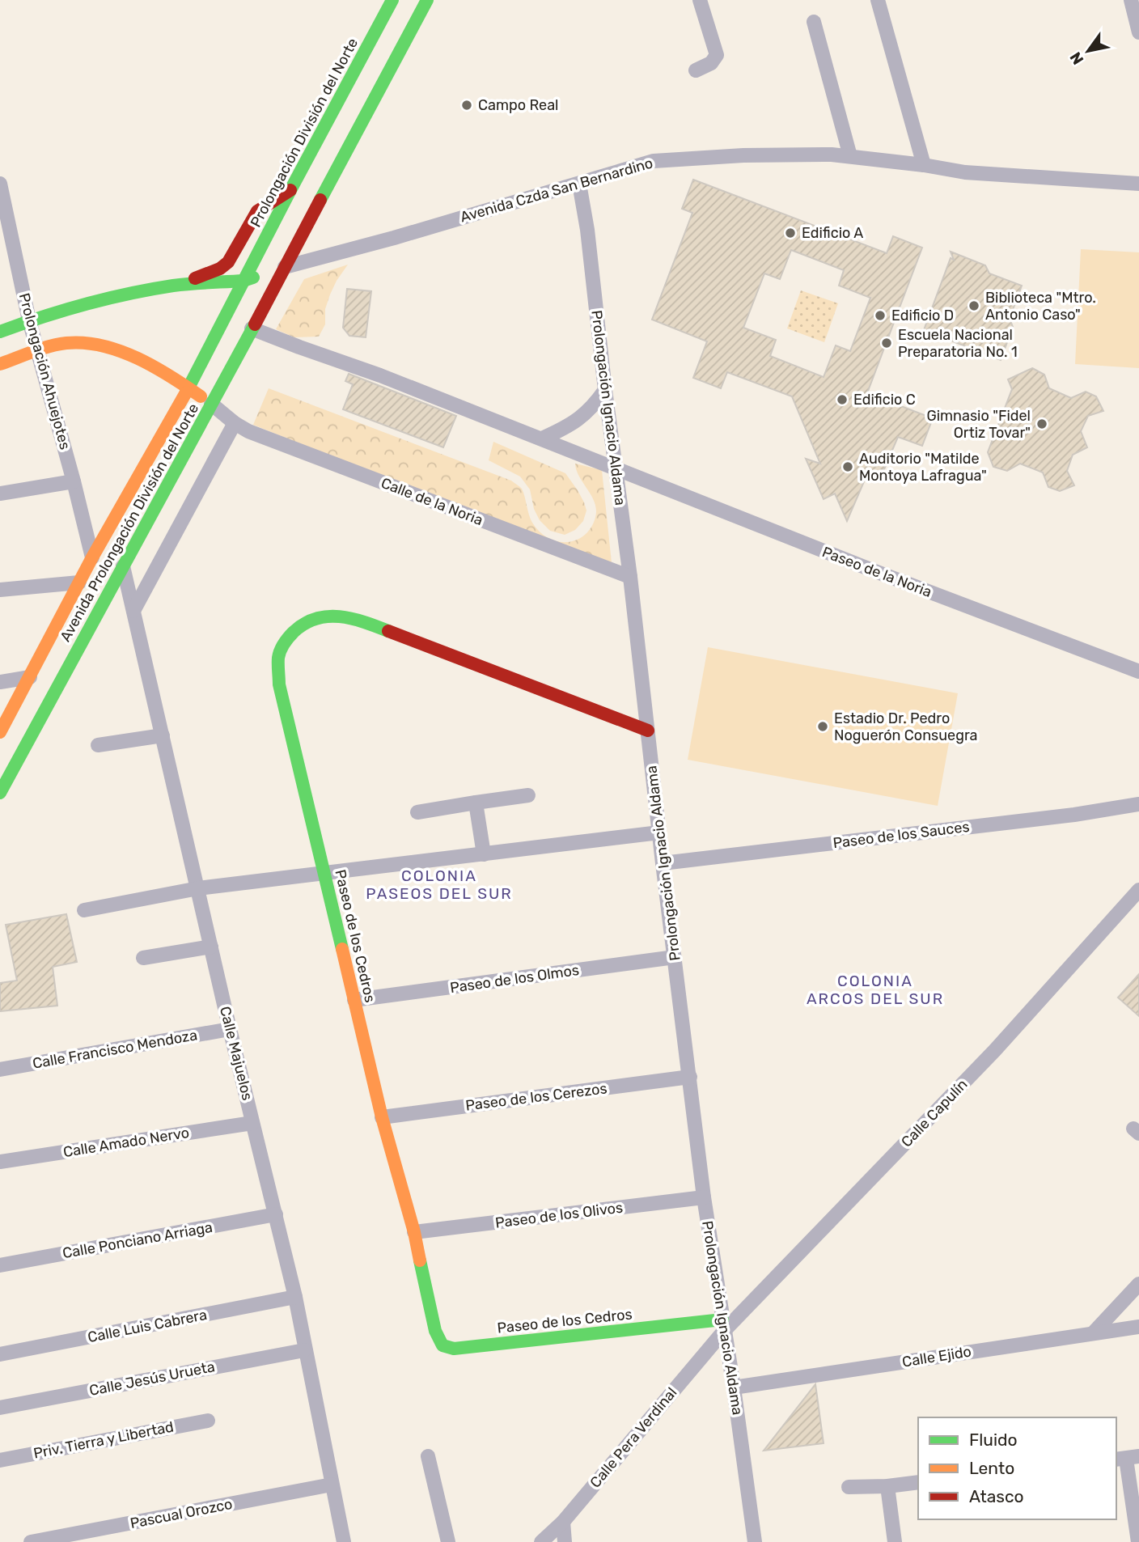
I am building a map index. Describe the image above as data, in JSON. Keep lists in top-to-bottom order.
{
  "streets": {
    "main road": ["Prolongación División del Norte", "Avenida Prolongación División del Norte", "Paseo de los Cedros"],
    "street": [
      "Avenida Czda San Bernardino",
      "Prolongación Ahuejotes",
      "Prolongación Ignacio Aldama",
      "Calle de la Noria",
      "Paseo de la Noria",
      "Paseo de los Sauces",
      "Paseo de los Olmos",
      "Calle Francisco Mendoza",
      "Calle Majuelos",
      "Paseo de los Cerezos",
      "Calle Capulín",
      "Calle Amado Nervo",
      "Paseo de los Olivos",
      "Calle Ponciano Arriaga",
      "Calle Luis Cabrera",
      "Calle Ejido",
      "Calle Jesús Urueta",
      "Calle Pera Verdinal",
      "Priv. Tierra y Libertad",
      "Pascual Orozco"
    ]
  },
  "crossings": [
    ["Prolongación División del Norte", "Avenida Czda San Bernardino"],
    ["Prolongación División del Norte", "Avenida Prolongación División del Norte"],
    ["Avenida Czda San Bernardino", "Prolongación Ignacio Aldama"],
    ["Avenida Czda San Bernardino", "Avenida Prolongación División del Norte"],
    ["Prolongación Ahuejotes", "Avenida Prolongación División del Norte"],
    ["Prolongación Ignacio Aldama", "Calle de la Noria"],
    ["Prolongación Ignacio Aldama", "Paseo de la Noria"],
    ["Prolongación Ignacio Aldama", "Paseo de los Sauces"],
    ["Prolongación Ignacio Aldama", "Paseo de los Cedros"],
    ["Prolongación Ignacio Aldama", "Paseo de los Olmos"],
    ["Prolongación Ignacio Aldama", "Paseo de los Cerezos"],
    ["Prolongación Ignacio Aldama", "Calle Capulín"],
    ["Prolongación Ignacio Aldama", "Paseo de los Olivos"],
    ["Prolongación Ignacio Aldama", "Calle Ejido"],
    ["Prolongación Ignacio Aldama", "Calle Pera Verdinal"],
    ["Calle de la Noria", "Avenida Prolongación División del Norte"],
    ["Avenida Prolongación División del Norte", "Calle Majuelos"],
    ["Paseo de los Cedros", "Paseo de los Olmos"],
    ["Paseo de los Cedros", "Paseo de los Cerezos"],
    ["Paseo de los Cedros", "Calle Capulín"],
    ["Paseo de los Cedros", "Paseo de los Olivos"],
    ["Paseo de los Cedros", "Calle Pera Verdinal"],
    ["Calle Francisco Mendoza", "Calle Majuelos"],
    ["Calle Majuelos", "Calle Amado Nervo"],
    ["Calle Majuelos", "Calle Ponciano Arriaga"],
    ["Calle Majuelos", "Calle Luis Cabrera"],
    ["Calle Majuelos", "Calle Jesús Urueta"],
    ["Calle Majuelos", "Pascual Orozco"],
    ["Calle Capulín", "Calle Pera Verdinal"]
  ],
  "districts": ["COLONIA PASEOS DEL SUR", "COLONIA ARCOS DEL SUR"],
  "places": [
    "Campo Real",
    "Edificio A",
    "Biblioteca \"Mtro. Antonio Caso\"",
    "Edificio D",
    "Escuela Nacional Preparatoria No. 1",
    "Edificio C",
    "Gimnasio \"Fidel Ortiz Tovar\"",
    "Auditorio \"Matilde Montoya Lafragua\"",
    "Estadio Dr. Pedro Noguerón Consuegra"
  ],
  "legend": ["Fluido", "Lento", "Atasco"],
  "north": "bottom left"
}
